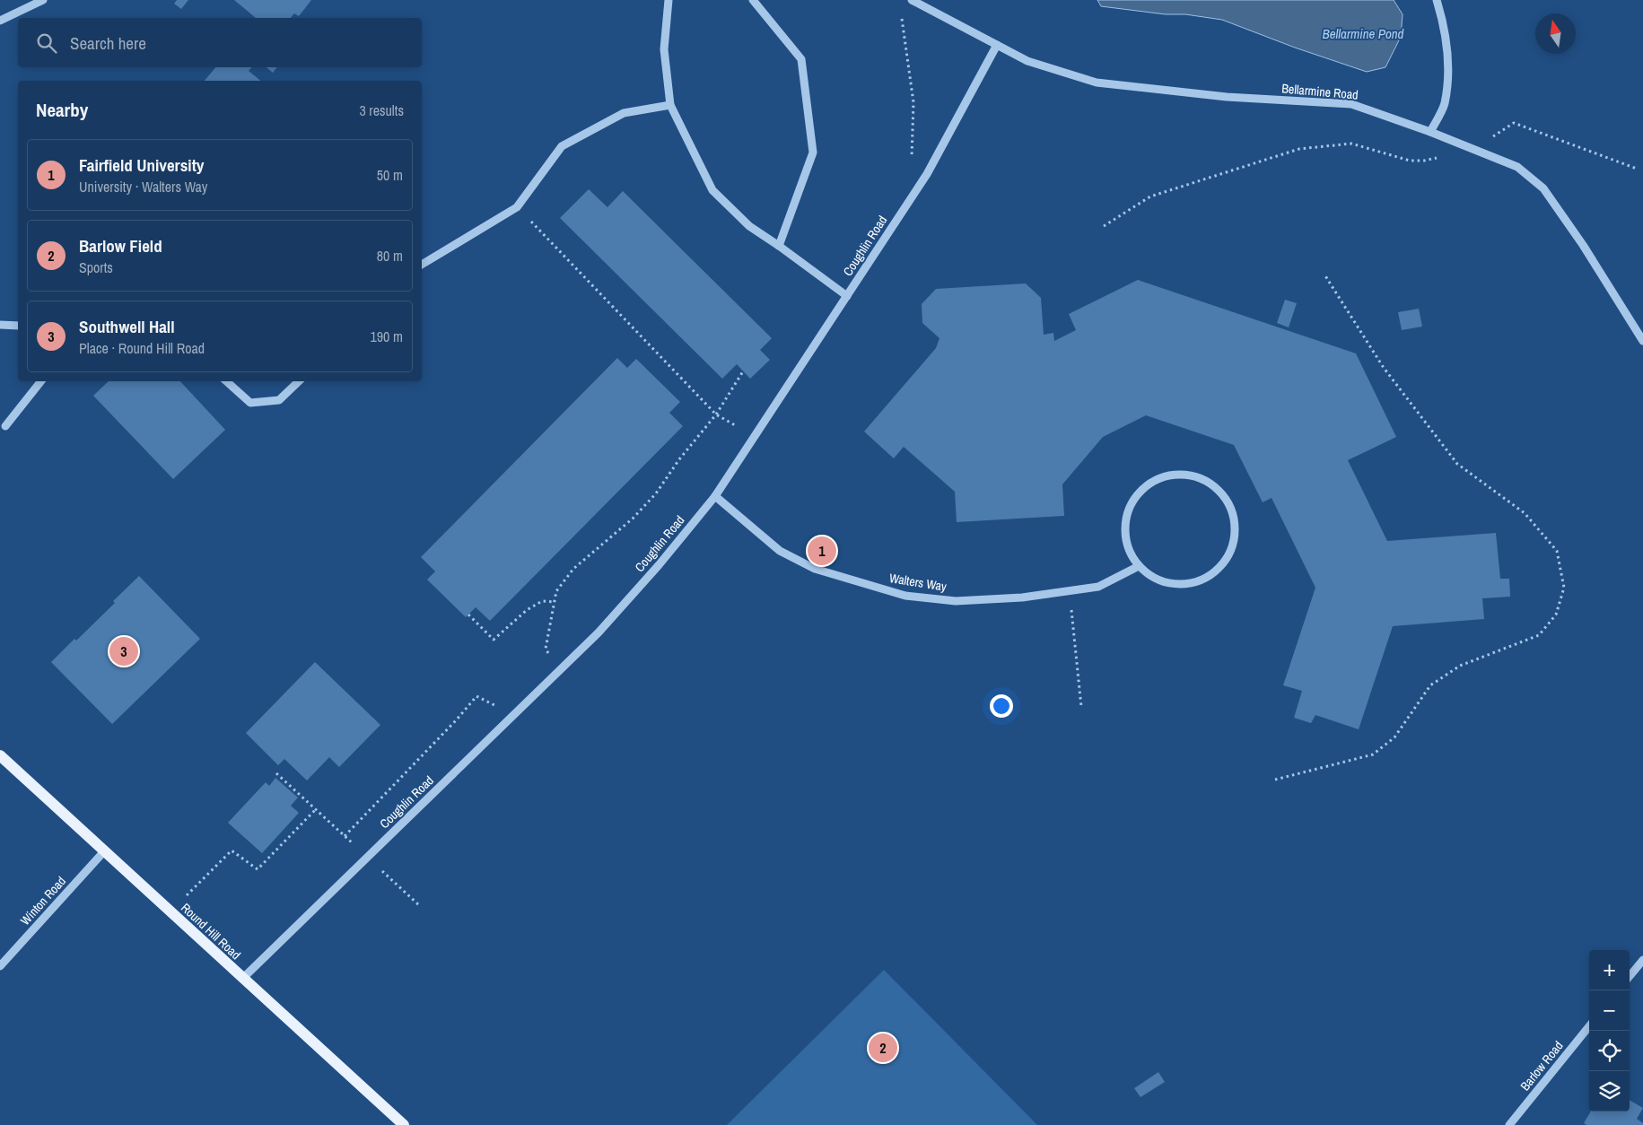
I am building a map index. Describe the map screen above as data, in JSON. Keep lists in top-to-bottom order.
{
  "streets": {
    "main road": ["Round Hill Road"],
    "street": [
      "Bellarmine Road",
      "Coughlin Road",
      "Walters Way",
      "Winton Road",
      "Barlow Road"
    ]
  },
  "crossings": [
    ["Bellarmine Road", "Coughlin Road"],
    ["Coughlin Road", "Walters Way"],
    ["Coughlin Road", "Round Hill Road"],
    ["Winton Road", "Round Hill Road"]
  ],
  "water": ["Bellarmine Pond"],
  "north": "top",
  "page": {
    "search": "Search here",
    "heading": ["Nearby", "3 results"],
    "list": [
      {
        "mark": "1",
        "name": "Fairfield University",
        "note": "University · Walters Way",
        "value": "50 m"
      },
      {
        "mark": "2",
        "name": "Barlow Field",
        "note": "Sports",
        "value": "80 m"
      },
      {
        "mark": "3",
        "name": "Southwell Hall",
        "note": "Place · Round Hill Road",
        "value": "190 m"
      }
    ],
    "pins": ["1", "3", "2"],
    "map_buttons": ["+", "−"]
  }
}
